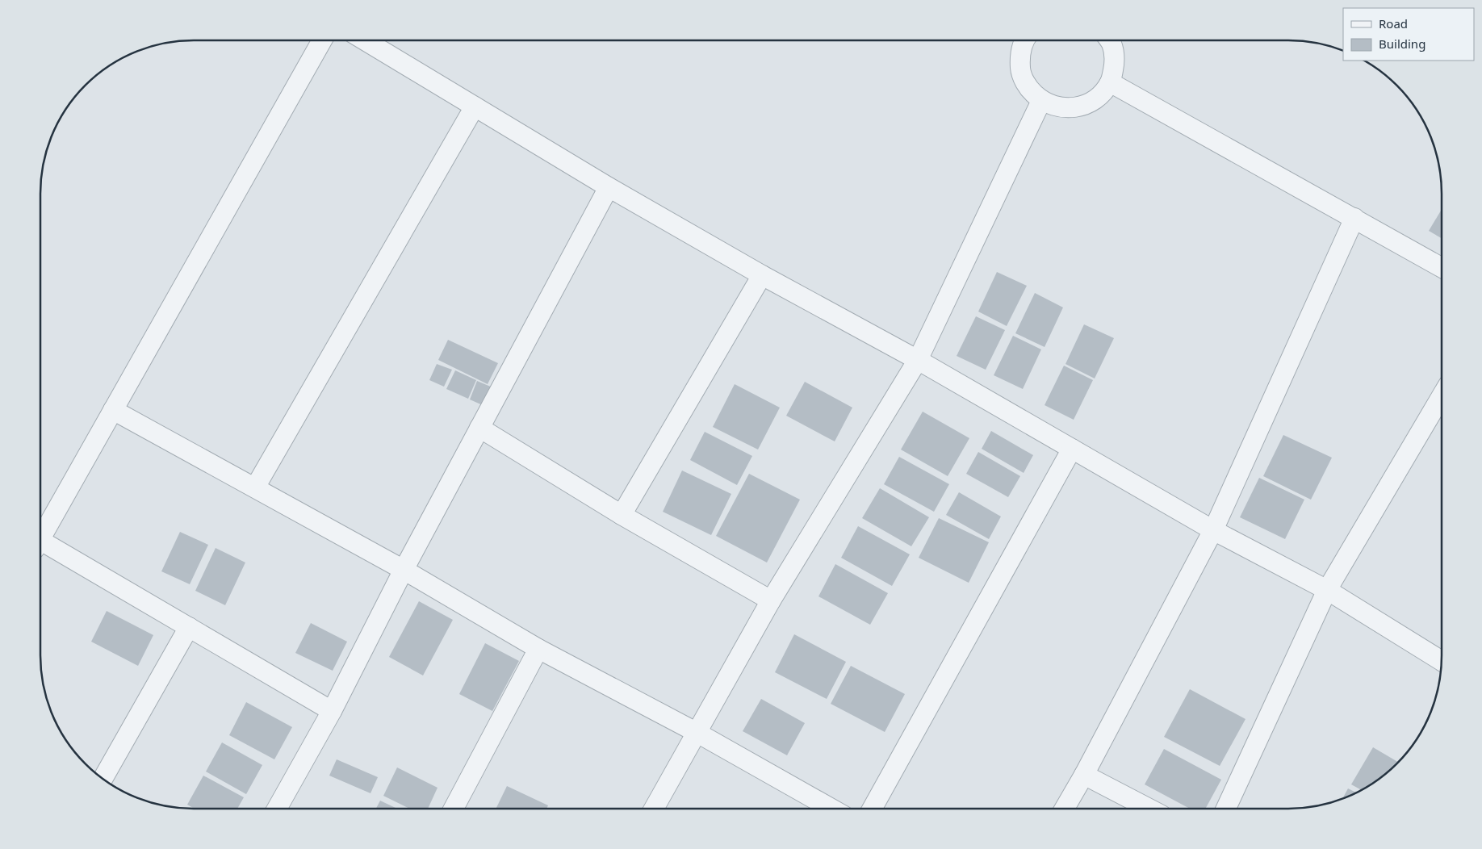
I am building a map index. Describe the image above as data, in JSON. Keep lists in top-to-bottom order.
{
  "legend": ["Road", "Building"]
}
